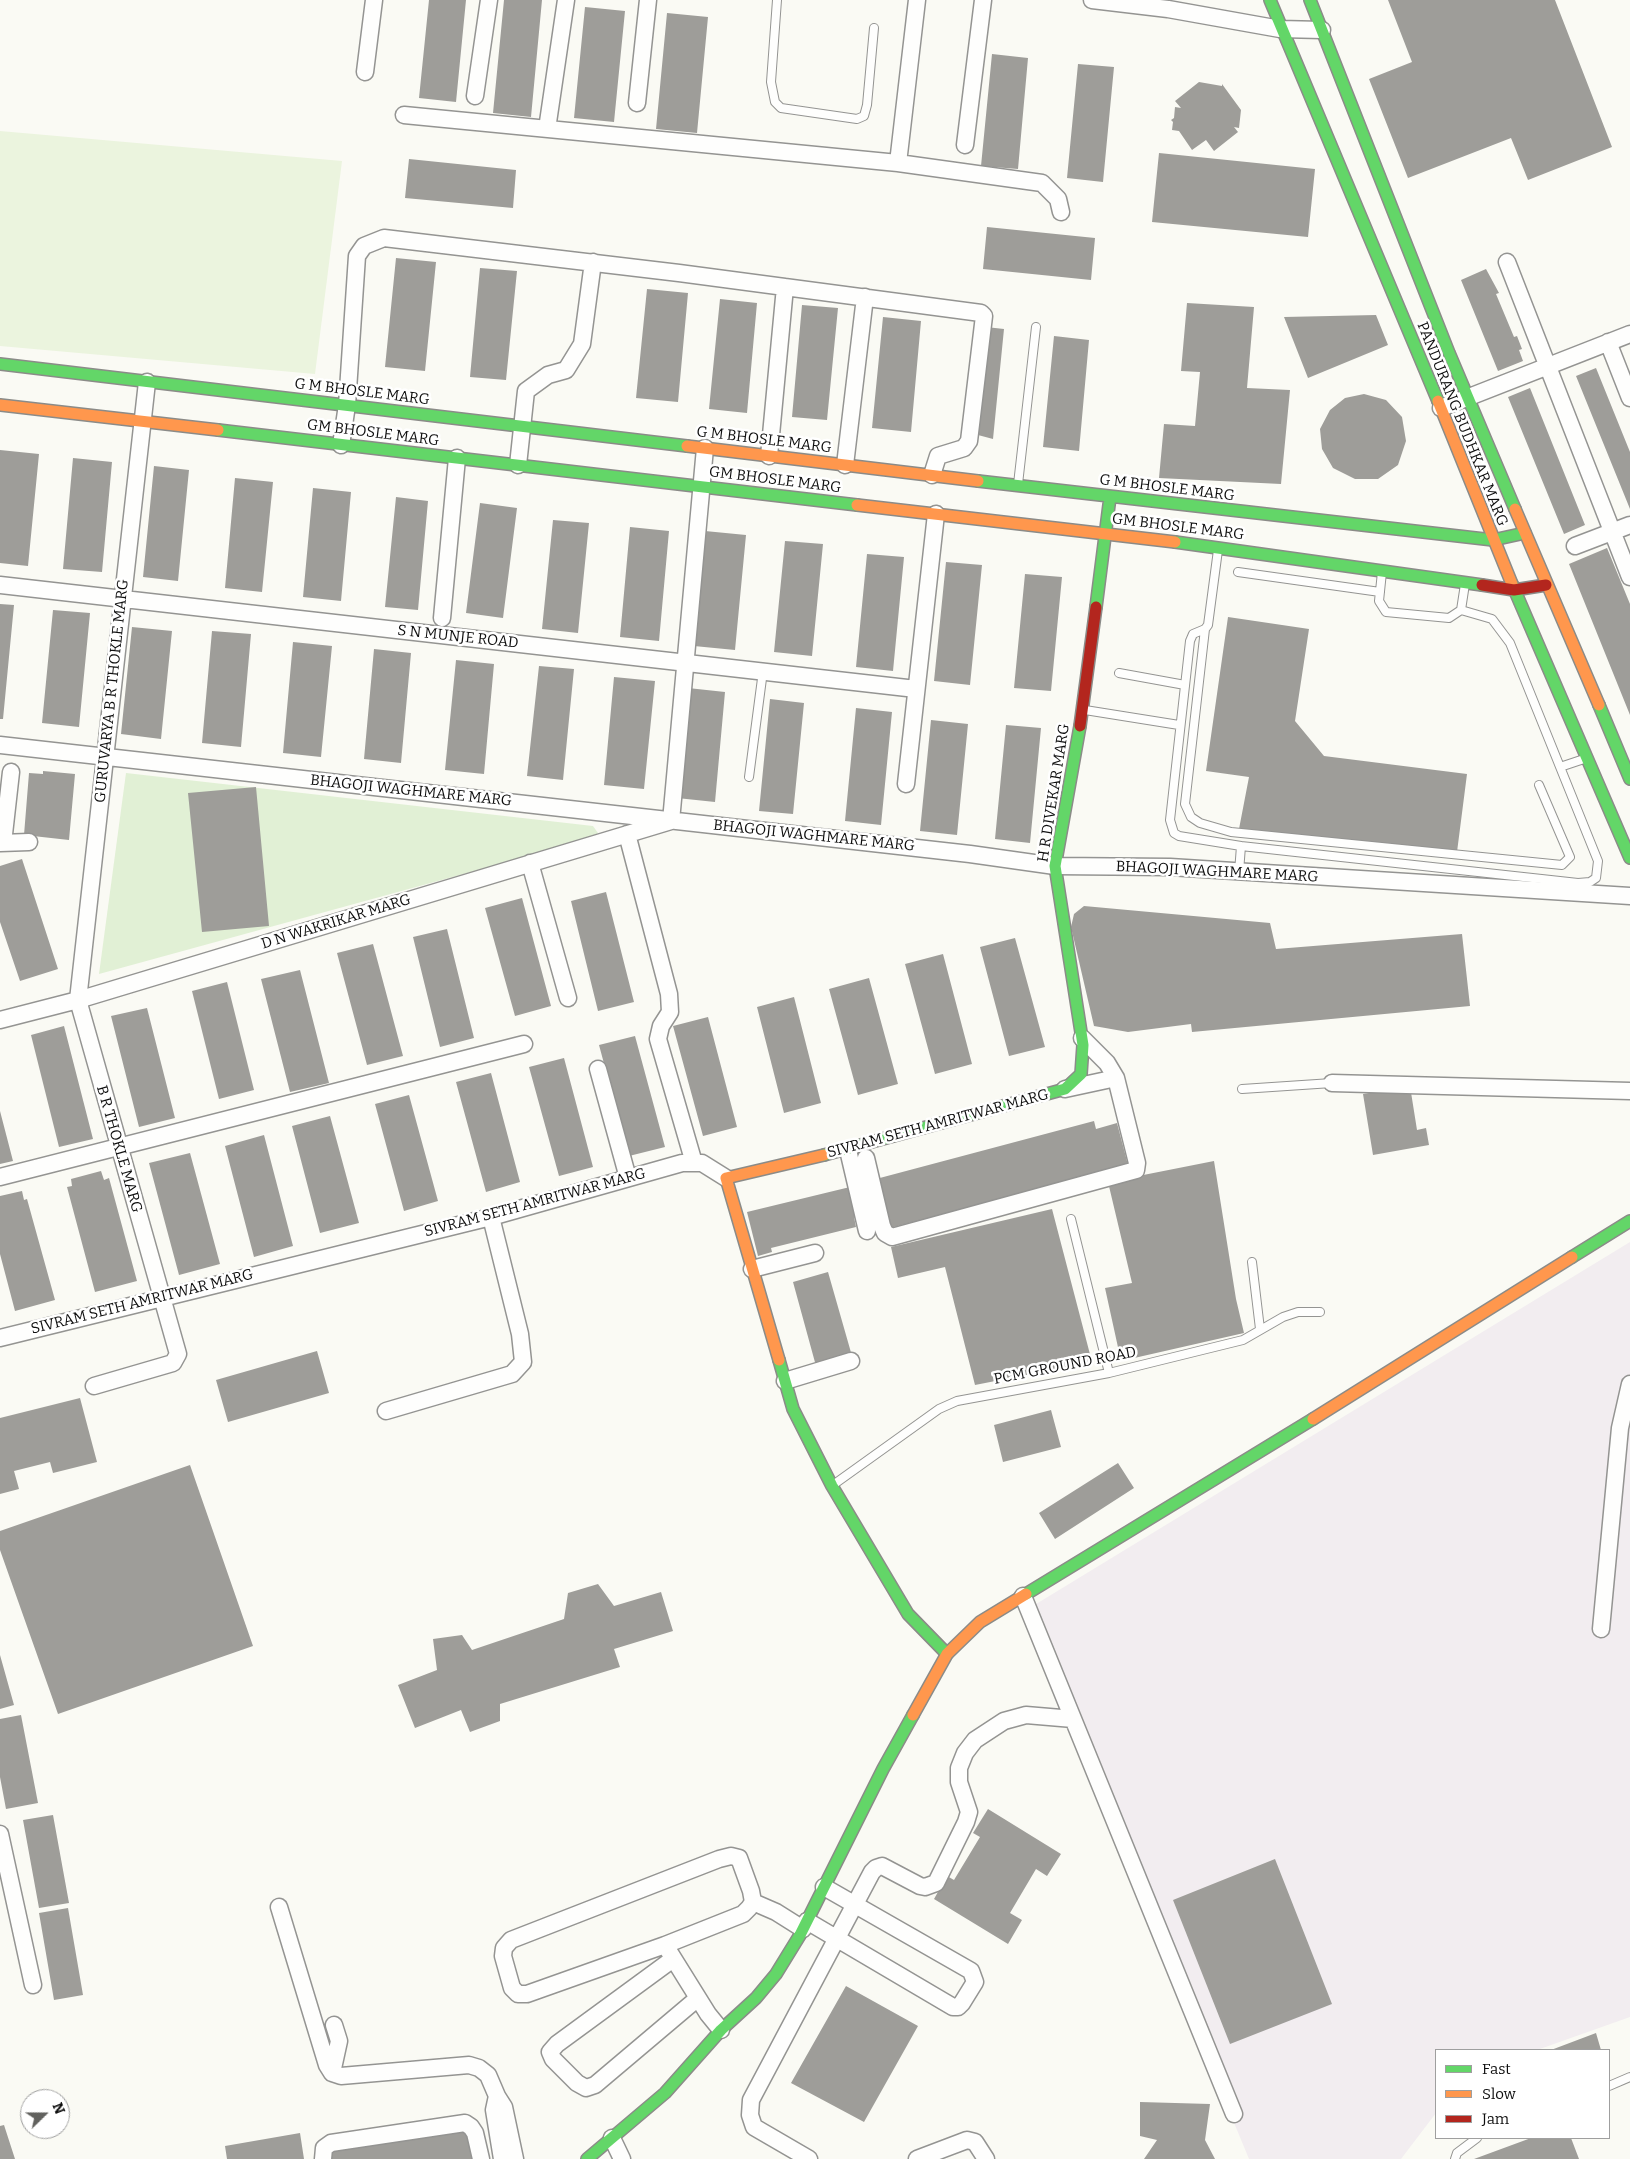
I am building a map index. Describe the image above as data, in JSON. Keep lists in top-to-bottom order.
{
  "streets": {
    "main road": [
      "G M BHOSLE MARG",
      "PANDURANG BUDHKAR MARG",
      "GM BHOSLE MARG",
      "H R DIVEKAR MARG",
      "SIVRAM SETH AMRITWAR MARG"
    ],
    "street": [
      "S N MUNJE ROAD",
      "GURUVARYA B R THOKLE MARG",
      "BHAGOJI WAGHMARE MARG",
      "D N WAKRIKAR MARG",
      "B R THOKLE MARG"
    ],
    "lane": ["PCM GROUND ROAD"]
  },
  "crossings": [
    ["G M BHOSLE MARG", "PANDURANG BUDHKAR MARG"],
    ["G M BHOSLE MARG", "GURUVARYA B R THOKLE MARG"],
    ["G M BHOSLE MARG", "H R DIVEKAR MARG"],
    ["PANDURANG BUDHKAR MARG", "GM BHOSLE MARG"],
    ["GM BHOSLE MARG", "GURUVARYA B R THOKLE MARG"],
    ["GM BHOSLE MARG", "H R DIVEKAR MARG"],
    ["S N MUNJE ROAD", "GURUVARYA B R THOKLE MARG"],
    ["GURUVARYA B R THOKLE MARG", "BHAGOJI WAGHMARE MARG"],
    ["GURUVARYA B R THOKLE MARG", "D N WAKRIKAR MARG"],
    ["GURUVARYA B R THOKLE MARG", "B R THOKLE MARG"],
    ["BHAGOJI WAGHMARE MARG", "H R DIVEKAR MARG"],
    ["BHAGOJI WAGHMARE MARG", "D N WAKRIKAR MARG"],
    ["H R DIVEKAR MARG", "SIVRAM SETH AMRITWAR MARG"],
    ["D N WAKRIKAR MARG", "B R THOKLE MARG"],
    ["SIVRAM SETH AMRITWAR MARG", "B R THOKLE MARG"]
  ],
  "legend": ["Fast", "Slow", "Jam"],
  "north": "right"
}
